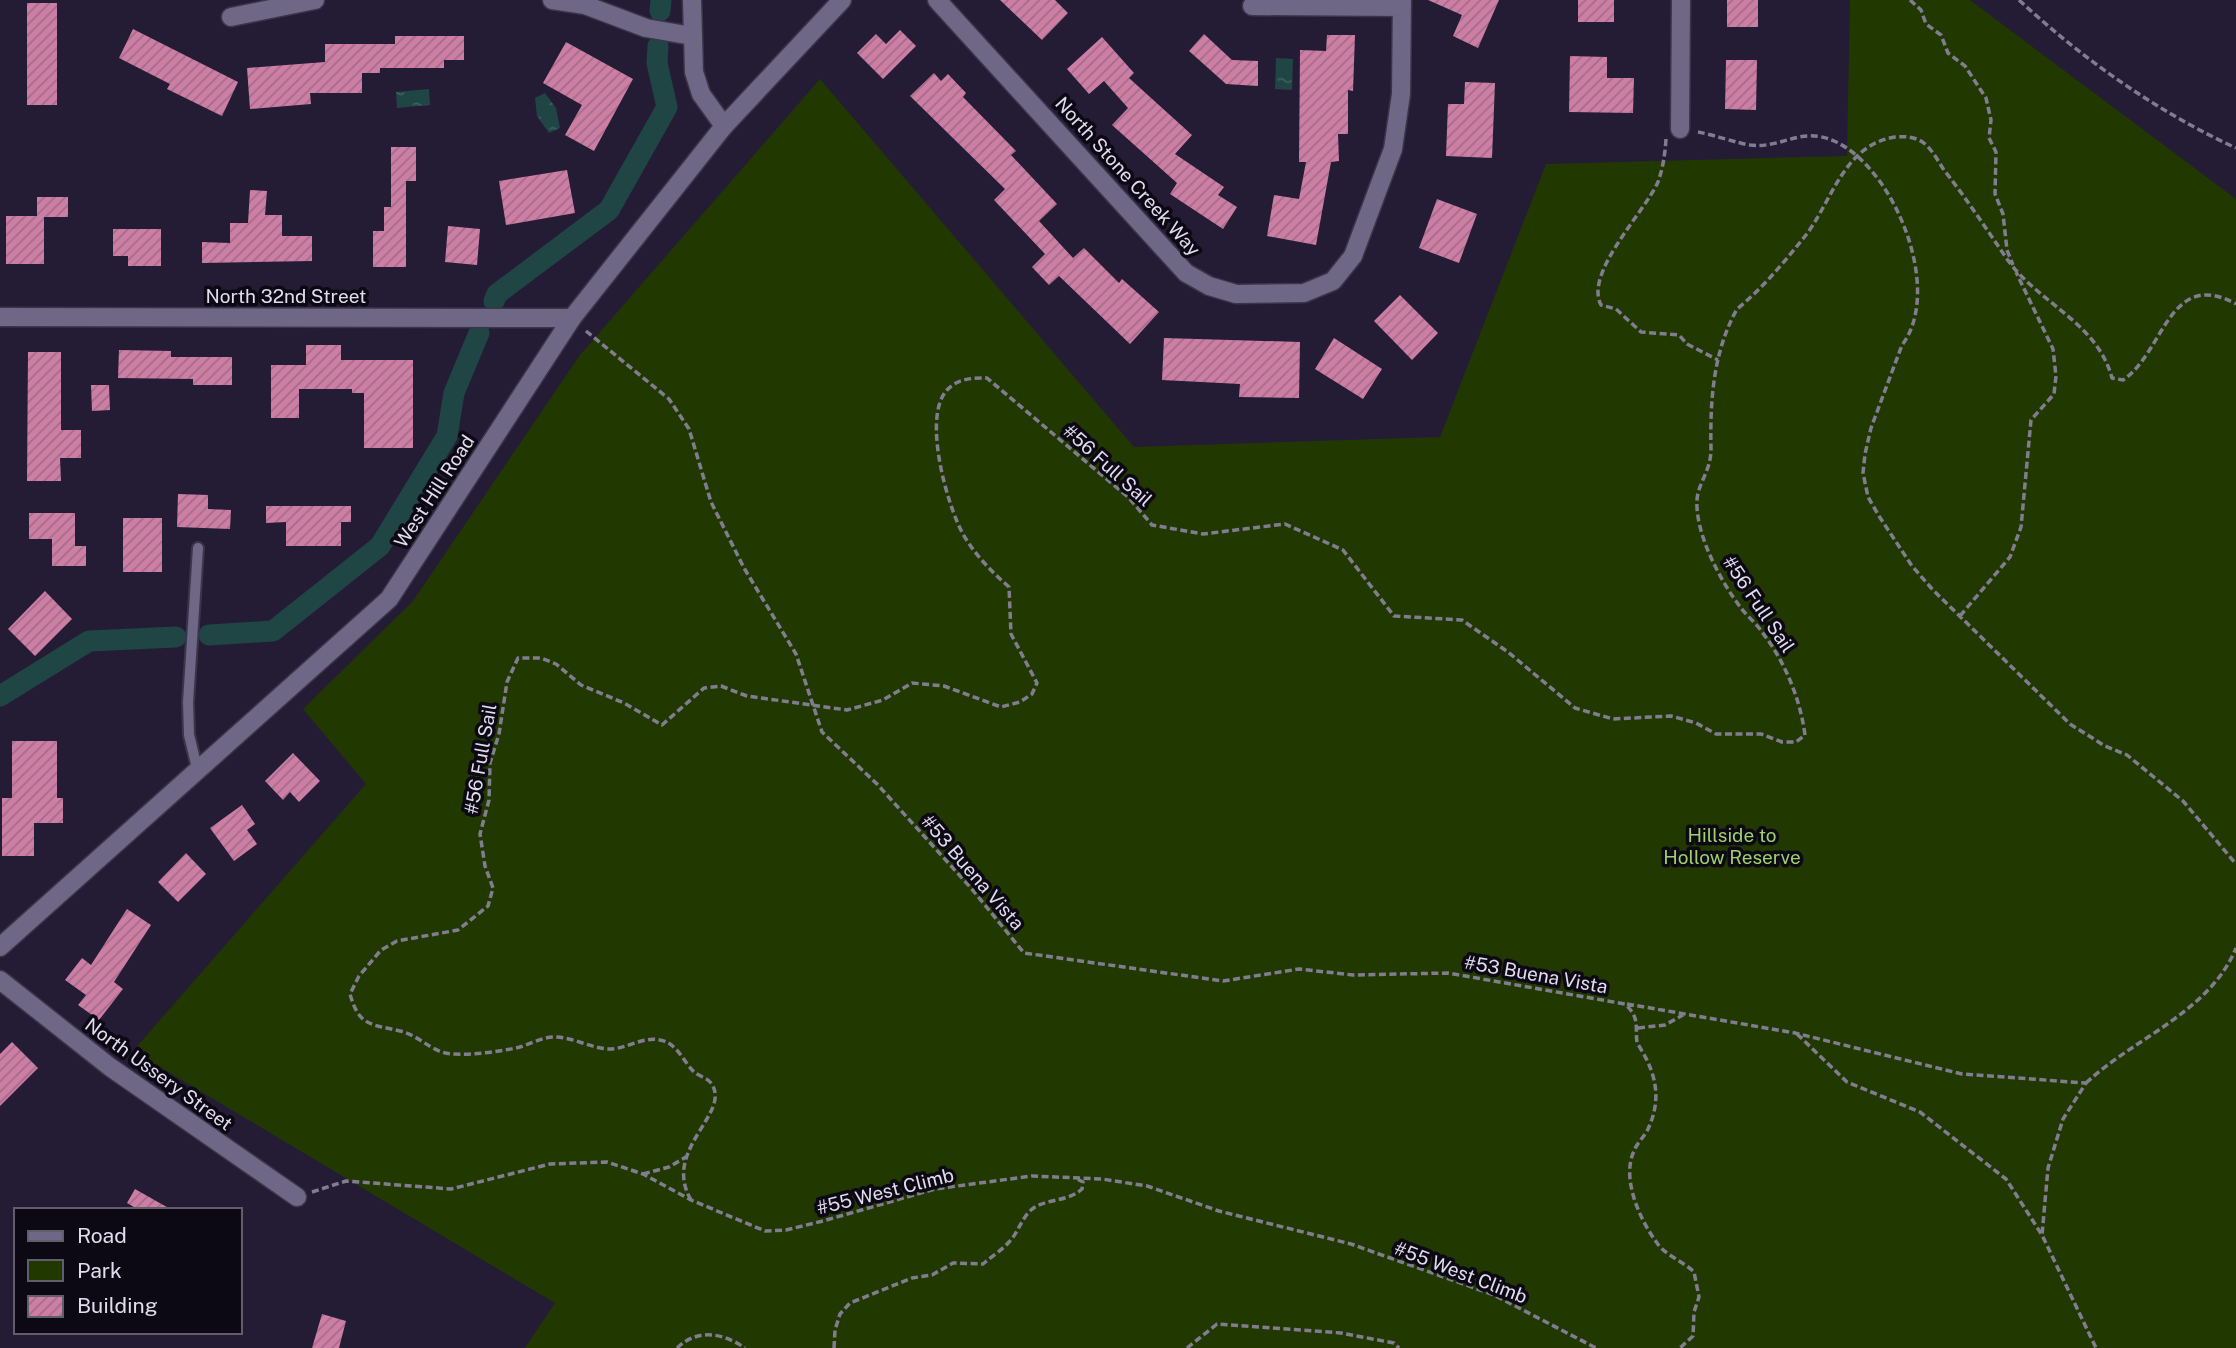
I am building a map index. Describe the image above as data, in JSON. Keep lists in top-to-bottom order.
{
  "streets": {
    "street": [
      "North Stone Creek Way",
      "North 32nd Street",
      "West Hill Road",
      "North Ussery Street"
    ],
    "path": ["#56 Full Sail", "#53 Buena Vista", "#55 West Climb"]
  },
  "crossings": [
    ["North 32nd Street", "West Hill Road"],
    ["North 32nd Street", "#53 Buena Vista"],
    ["#56 Full Sail", "#53 Buena Vista"],
    ["#56 Full Sail", "#55 West Climb"],
    ["West Hill Road", "#53 Buena Vista"],
    ["North Ussery Street", "#55 West Climb"]
  ],
  "parks": ["Hillside to Hollow Reserve"],
  "legend": ["Road", "Park", "Building"]
}
